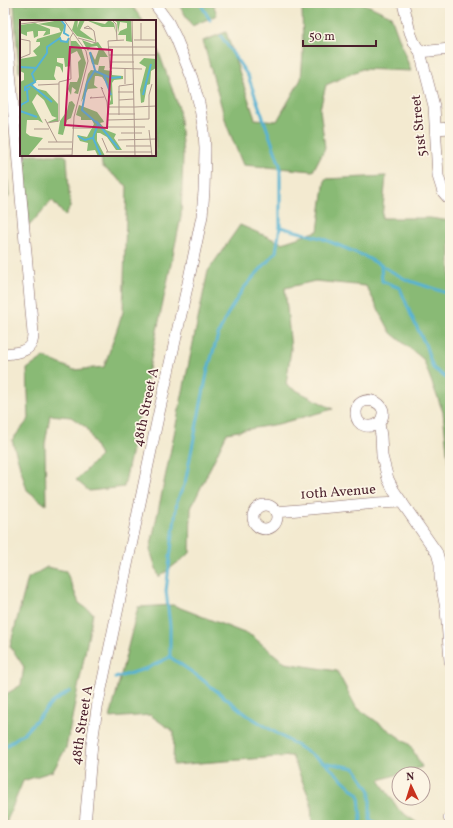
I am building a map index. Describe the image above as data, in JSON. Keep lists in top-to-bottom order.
{
  "streets": {
    "street": ["51st Street", "48th Street A", "10th Avenue"]
  },
  "scale_bar": "50 m",
  "north": "top"
}
